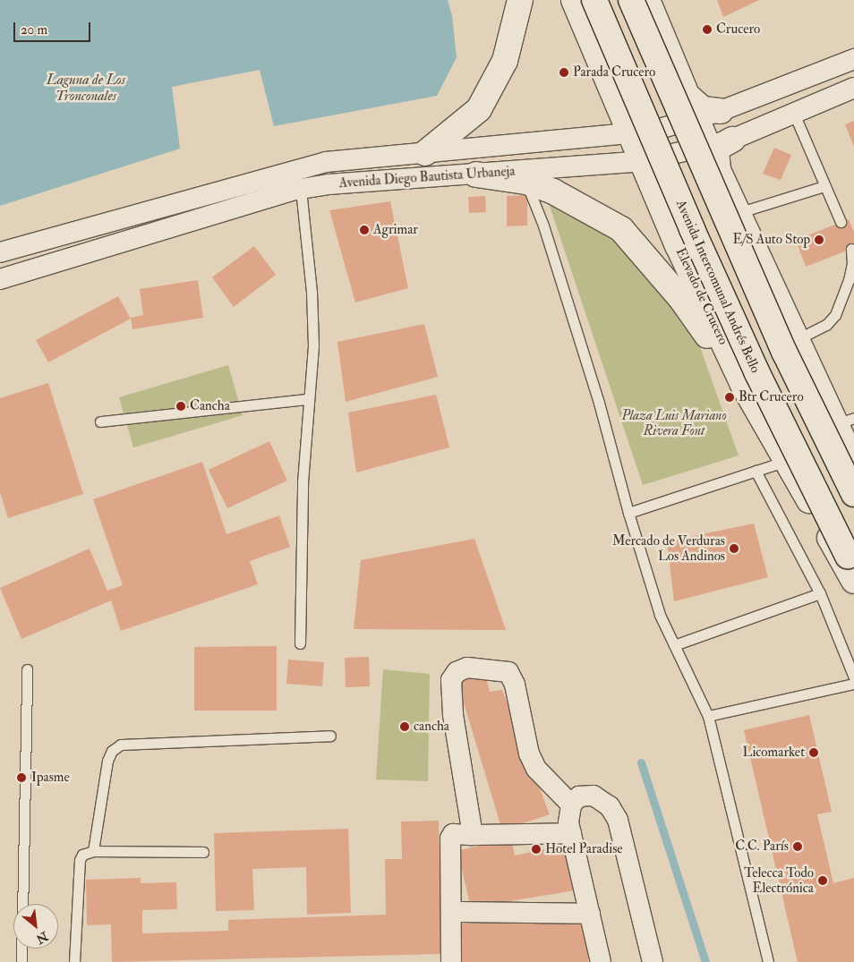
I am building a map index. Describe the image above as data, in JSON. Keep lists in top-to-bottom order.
{
  "streets": {
    "main road": ["Avenida Intercomunal Andrés Bello", "Elevado de Crucero"],
    "street": ["Avenida Diego Bautista Urbaneja"]
  },
  "crossings": [
    ["Avenida Diego Bautista Urbaneja", "Elevado de Crucero"]
  ],
  "water": ["Laguna de Los Tronconales"],
  "parks": ["Plaza Luis Mariano Rivera Font"],
  "places": [
    "Crucero",
    "Parada Crucero",
    "Agrimar",
    "E/S Auto Stop",
    "Btr Crucero",
    "Cancha",
    "Mercado de Verduras Los Andinos",
    "cancha",
    "Licomarket",
    "Ipasme",
    "C.C. París",
    "Hotel Paradise",
    "Telecca Todo Electrónica"
  ],
  "scale_bar": "20 m",
  "north": "bottom right"
}
